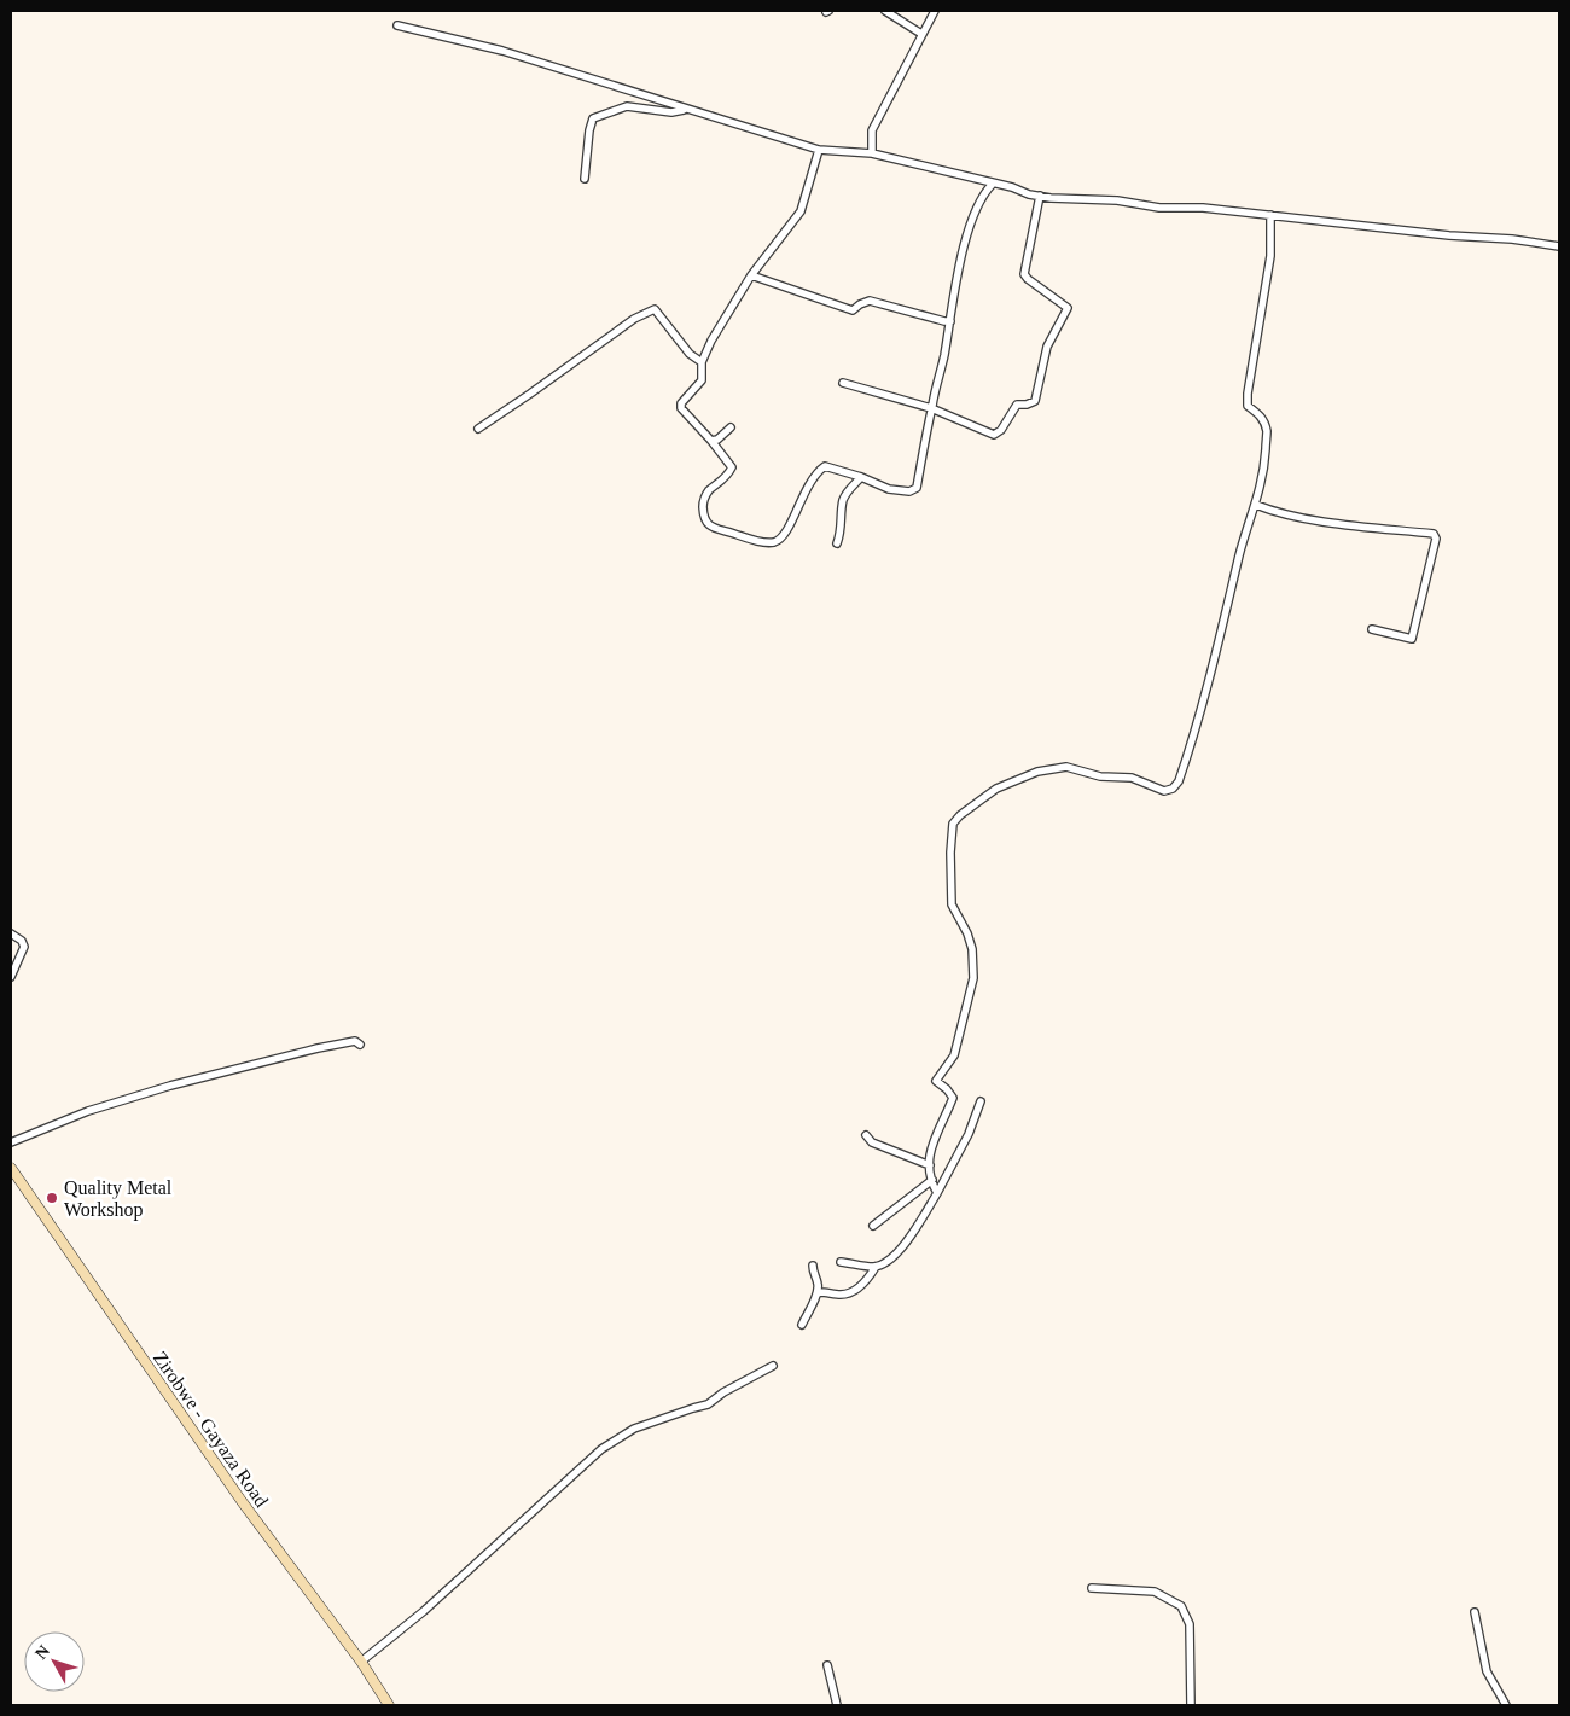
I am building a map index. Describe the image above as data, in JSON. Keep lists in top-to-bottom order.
{
  "streets": {
    "street": ["Zirobwe - Gayaza Road"]
  },
  "places": ["Quality Metal Workshop"],
  "north": "top left"
}
